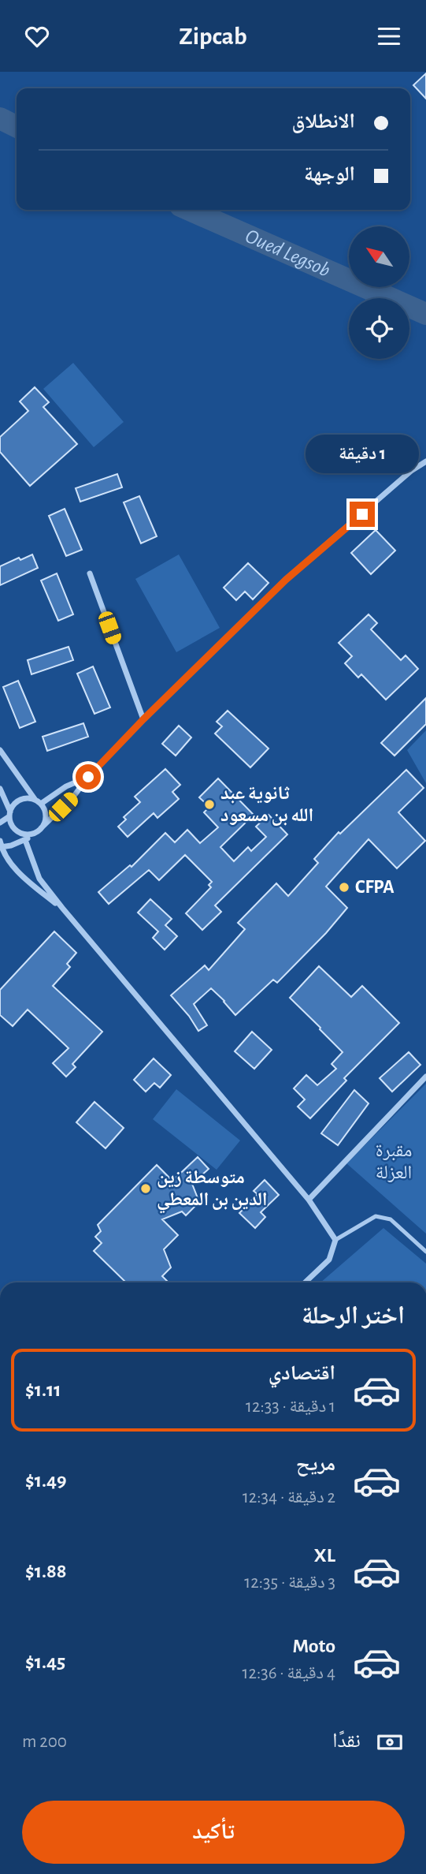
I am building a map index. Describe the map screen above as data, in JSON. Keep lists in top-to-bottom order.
{
  "water": ["Oued Legsob"],
  "parks": ["مقبرة العزلة"],
  "places": ["ثانوية عبد الله بن مسعود", "CFPA", "متوسطة زين الدين بن المعطي"],
  "north": "top left",
  "page": {
    "header": "Zipcab",
    "banner": ["الانطلاق", "الوجهة"],
    "bubble": "1 دقيقة",
    "heading": "اختر الرحلة",
    "list": [
      {
        "name": "اقتصادي",
        "note": "1 دقيقة · 12:33",
        "value": "$1.11"
      },
      {
        "name": "مريح",
        "note": "2 دقيقة · 12:34",
        "value": "$1.49"
      },
      {
        "name": "XL",
        "note": "3 دقيقة · 12:35",
        "value": "$1.88"
      },
      {
        "name": "Moto",
        "note": "4 دقيقة · 12:36",
        "value": "$1.45"
      }
    ],
    "pay": ["نقدًا", "200 m"],
    "buttons": "تأكيد"
  }
}
